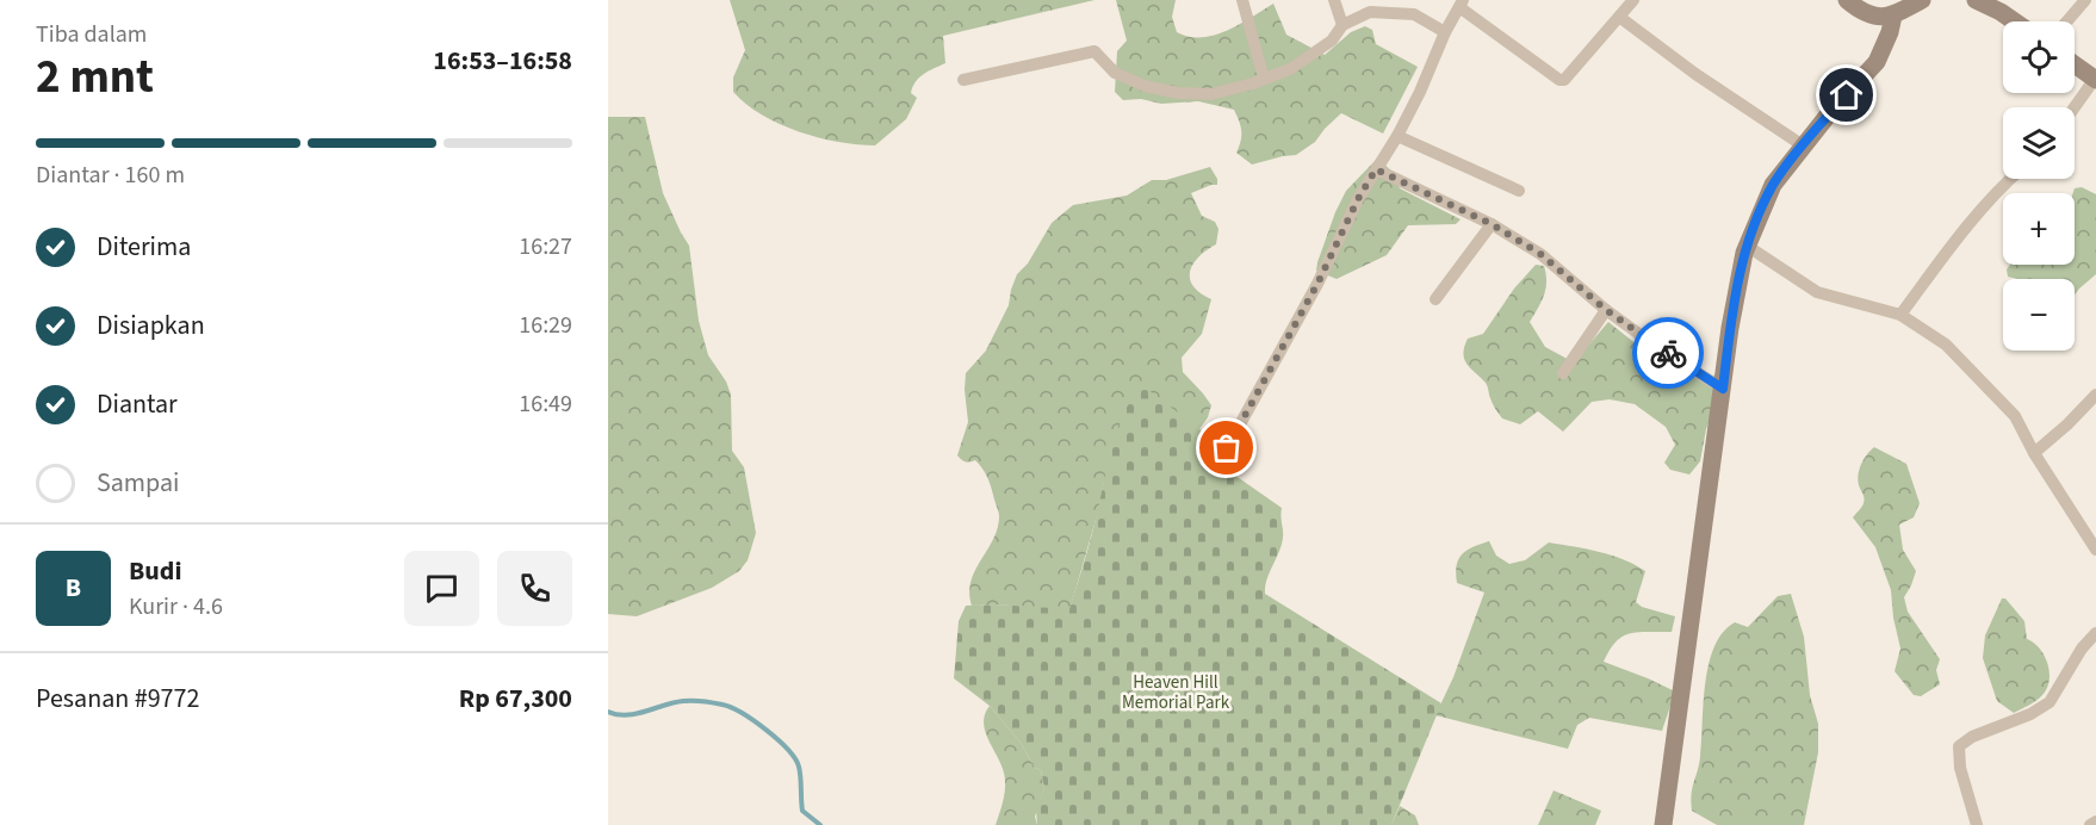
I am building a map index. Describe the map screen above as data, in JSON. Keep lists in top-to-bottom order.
{
  "parks": ["Heaven Hill Memorial Park"],
  "page": {
    "heading": ["2 mnt", "Tiba dalam", "16:53–16:58"],
    "panel": [
      "Budi",
      "Kurir · 4.6",
      "Pesanan #9772",
      "Rp 67,300"
    ],
    "map_buttons": ["+", "−"],
    "bar": "Diantar · 160 m",
    "list": [
      ["Diterima", "16:27"],
      ["Disiapkan", "16:29"],
      ["Diantar", "16:49"],
      "Sampai"
    ],
    "round": "B"
  }
}
